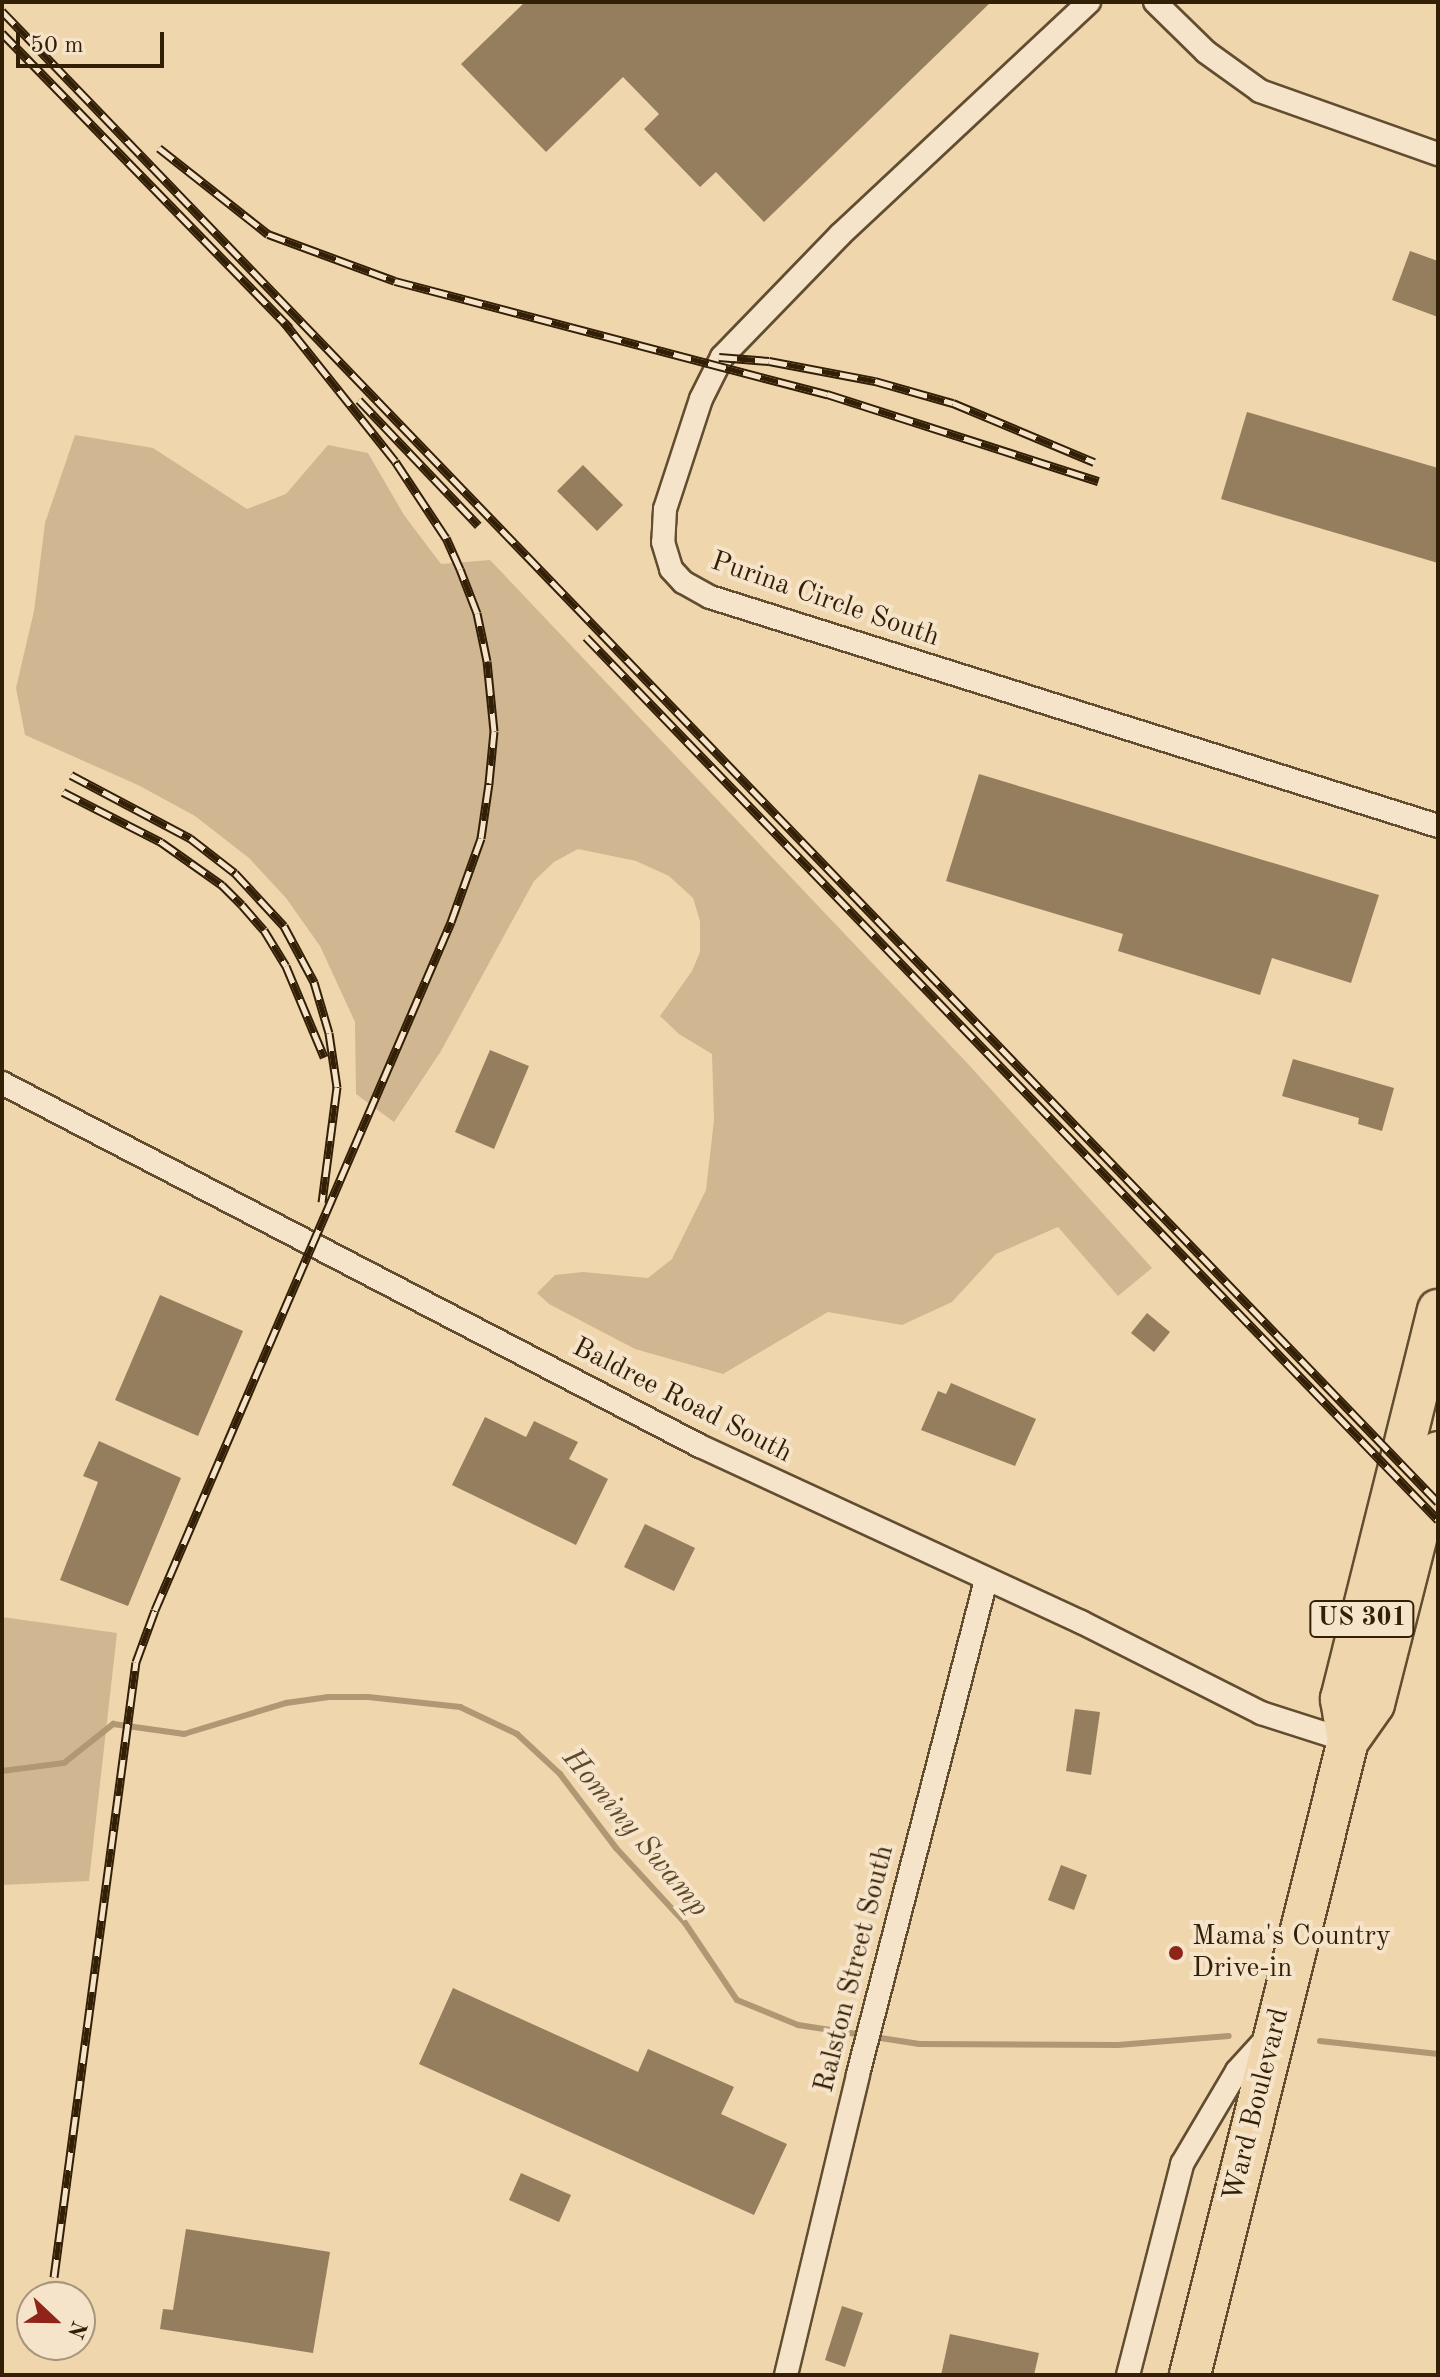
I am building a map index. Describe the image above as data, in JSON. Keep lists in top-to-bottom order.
{
  "streets": {
    "highway": ["US 301", "Ward Boulevard"],
    "street": ["Purina Circle South", "Baldree Road South", "Ralston Street South"]
  },
  "crossings": [
    ["Baldree Road South", "Ralston Street South"],
    ["Baldree Road South", "Ward Boulevard"]
  ],
  "water": ["Hominy Swamp"],
  "places": ["Mama's Country Drive-in"],
  "scale_bar": "50 m",
  "north": "right"
}
